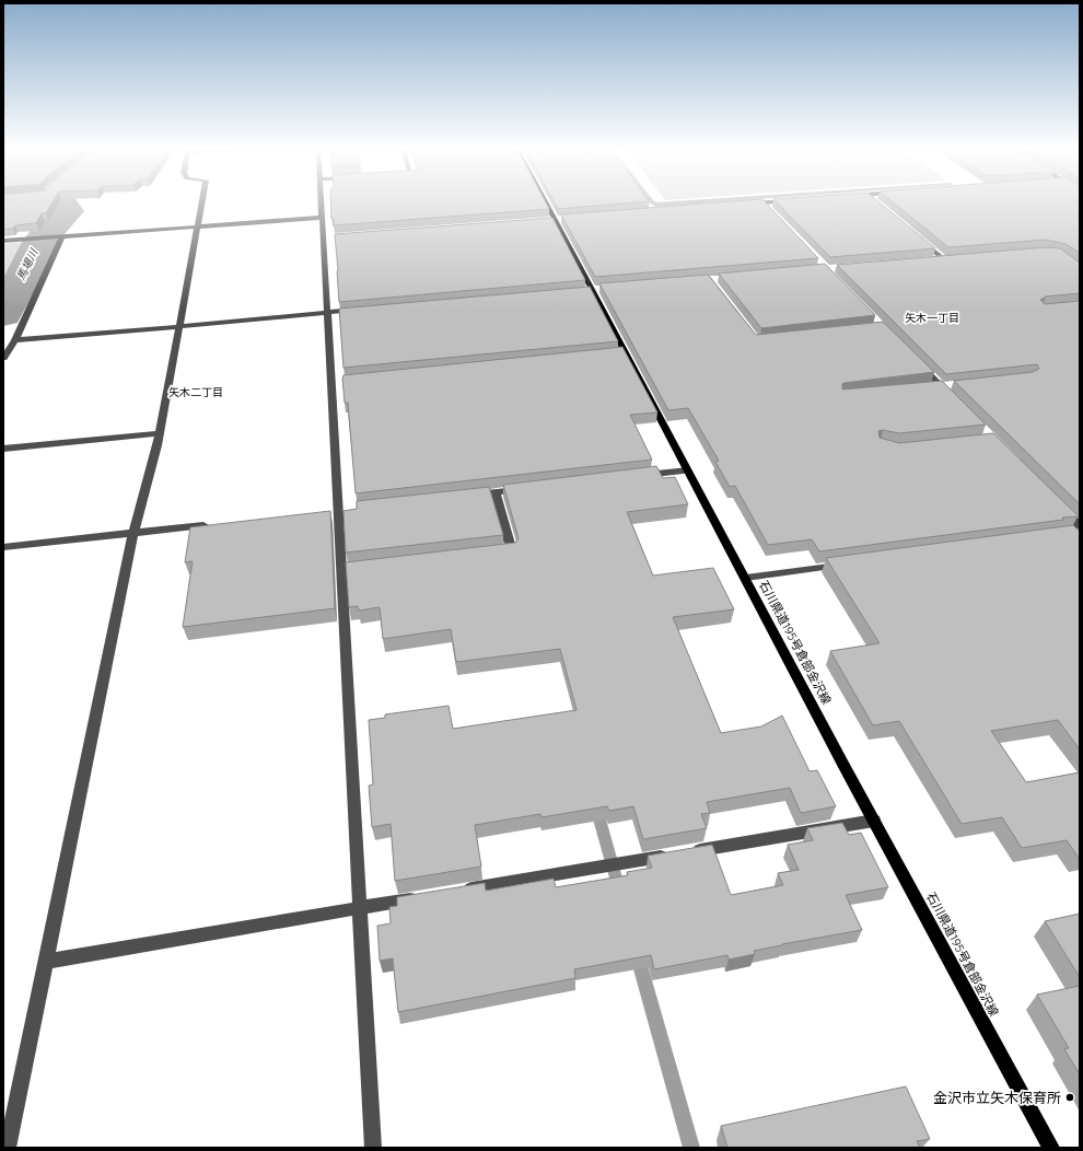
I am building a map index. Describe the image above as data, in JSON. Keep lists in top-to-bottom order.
{
  "streets": {
    "main road": ["石川県道195号倉部金沢線"]
  },
  "districts": ["矢木一丁目", "矢木二丁目"],
  "water": ["馬場川"],
  "places": ["金沢市立矢木保育所"]
}
